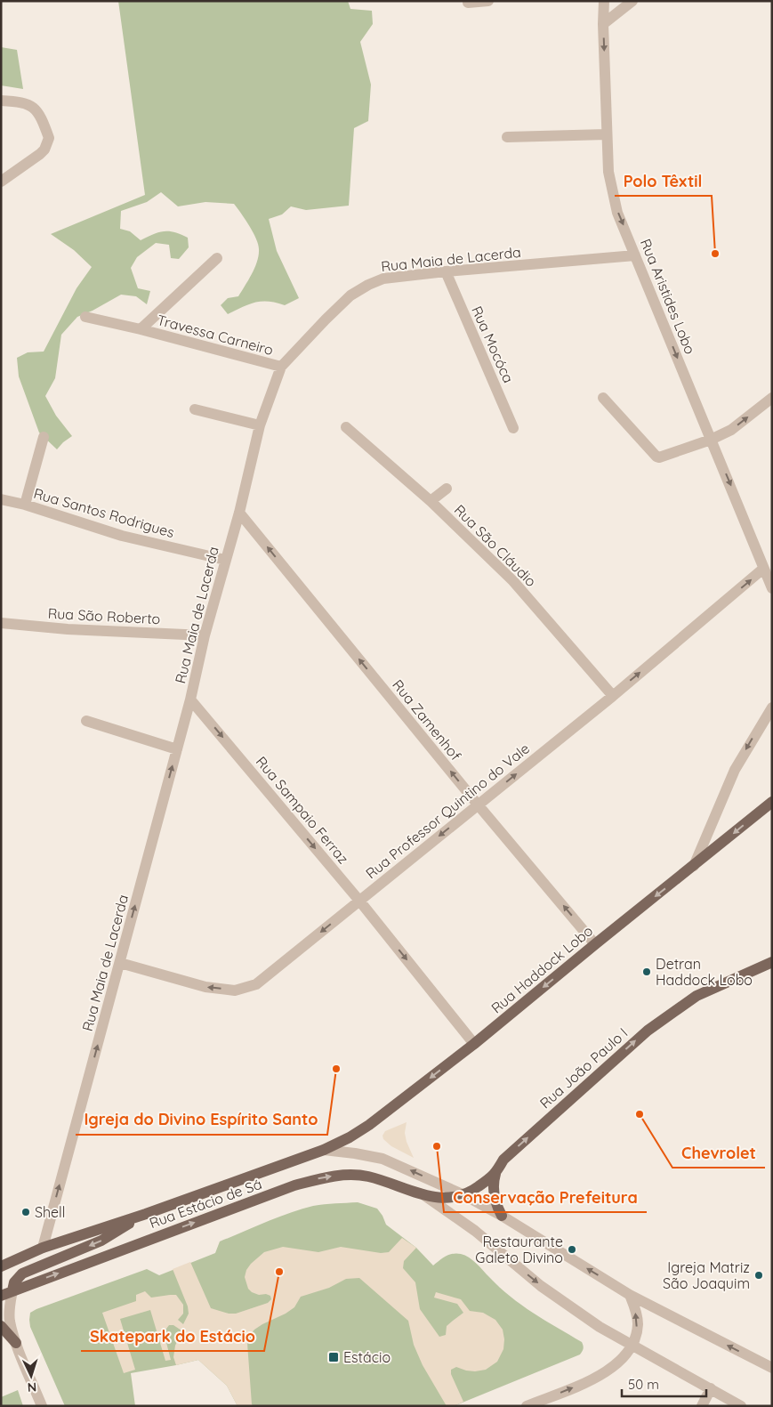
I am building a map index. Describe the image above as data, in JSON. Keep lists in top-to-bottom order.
{
  "streets": {
    "main road": ["Rua Haddock Lobo", "Rua João Paulo I", "Rua Estácio de Sá"],
    "street": [
      "Rua Maia de Lacerda",
      "Rua Aristides Lobo",
      "Travessa Carneiro",
      "Rua Mocóca",
      "Rua Santos Rodrigues",
      "Rua São Cláudio",
      "Rua São Roberto",
      "Rua Zamenhof",
      "Rua Sampaio Ferraz",
      "Rua Professor Quintino do Vale"
    ]
  },
  "crossings": [
    ["Rua Maia de Lacerda", "Rua Aristides Lobo"],
    ["Rua Maia de Lacerda", "Travessa Carneiro"],
    ["Rua Maia de Lacerda", "Rua Mocóca"],
    ["Rua Maia de Lacerda", "Rua Santos Rodrigues"],
    ["Rua Maia de Lacerda", "Rua São Roberto"],
    ["Rua Maia de Lacerda", "Rua Zamenhof"],
    ["Rua Maia de Lacerda", "Rua Sampaio Ferraz"],
    ["Rua Maia de Lacerda", "Rua Professor Quintino do Vale"],
    ["Rua Maia de Lacerda", "Rua Estácio de Sá"],
    ["Rua Aristides Lobo", "Rua Professor Quintino do Vale"],
    ["Rua São Cláudio", "Rua Professor Quintino do Vale"],
    ["Rua Zamenhof", "Rua Professor Quintino do Vale"],
    ["Rua Zamenhof", "Rua Haddock Lobo"],
    ["Rua Sampaio Ferraz", "Rua Professor Quintino do Vale"],
    ["Rua Sampaio Ferraz", "Rua Haddock Lobo"],
    ["Rua Haddock Lobo", "Rua Estácio de Sá"],
    ["Rua João Paulo I", "Rua Estácio de Sá"]
  ],
  "one_way": [
    "Rua Maia de Lacerda",
    "Rua Aristides Lobo",
    "Rua Zamenhof",
    "Rua Sampaio Ferraz",
    "Rua Haddock Lobo",
    "Rua João Paulo I"
  ],
  "places": {
    "other": [
      "Polo Têxtil",
      "Detran Haddock Lobo",
      "Igreja do Divino Espírito Santo",
      "Chevrolet",
      "Conservação Prefeitura",
      "Shell",
      "Restaurante Galeto Divino",
      "Skatepark do Estácio",
      "Igreja Matriz São Joaquim"
    ],
    "transit": ["Estácio"]
  },
  "scale_bar": "50 m",
  "north": "bottom"
}
